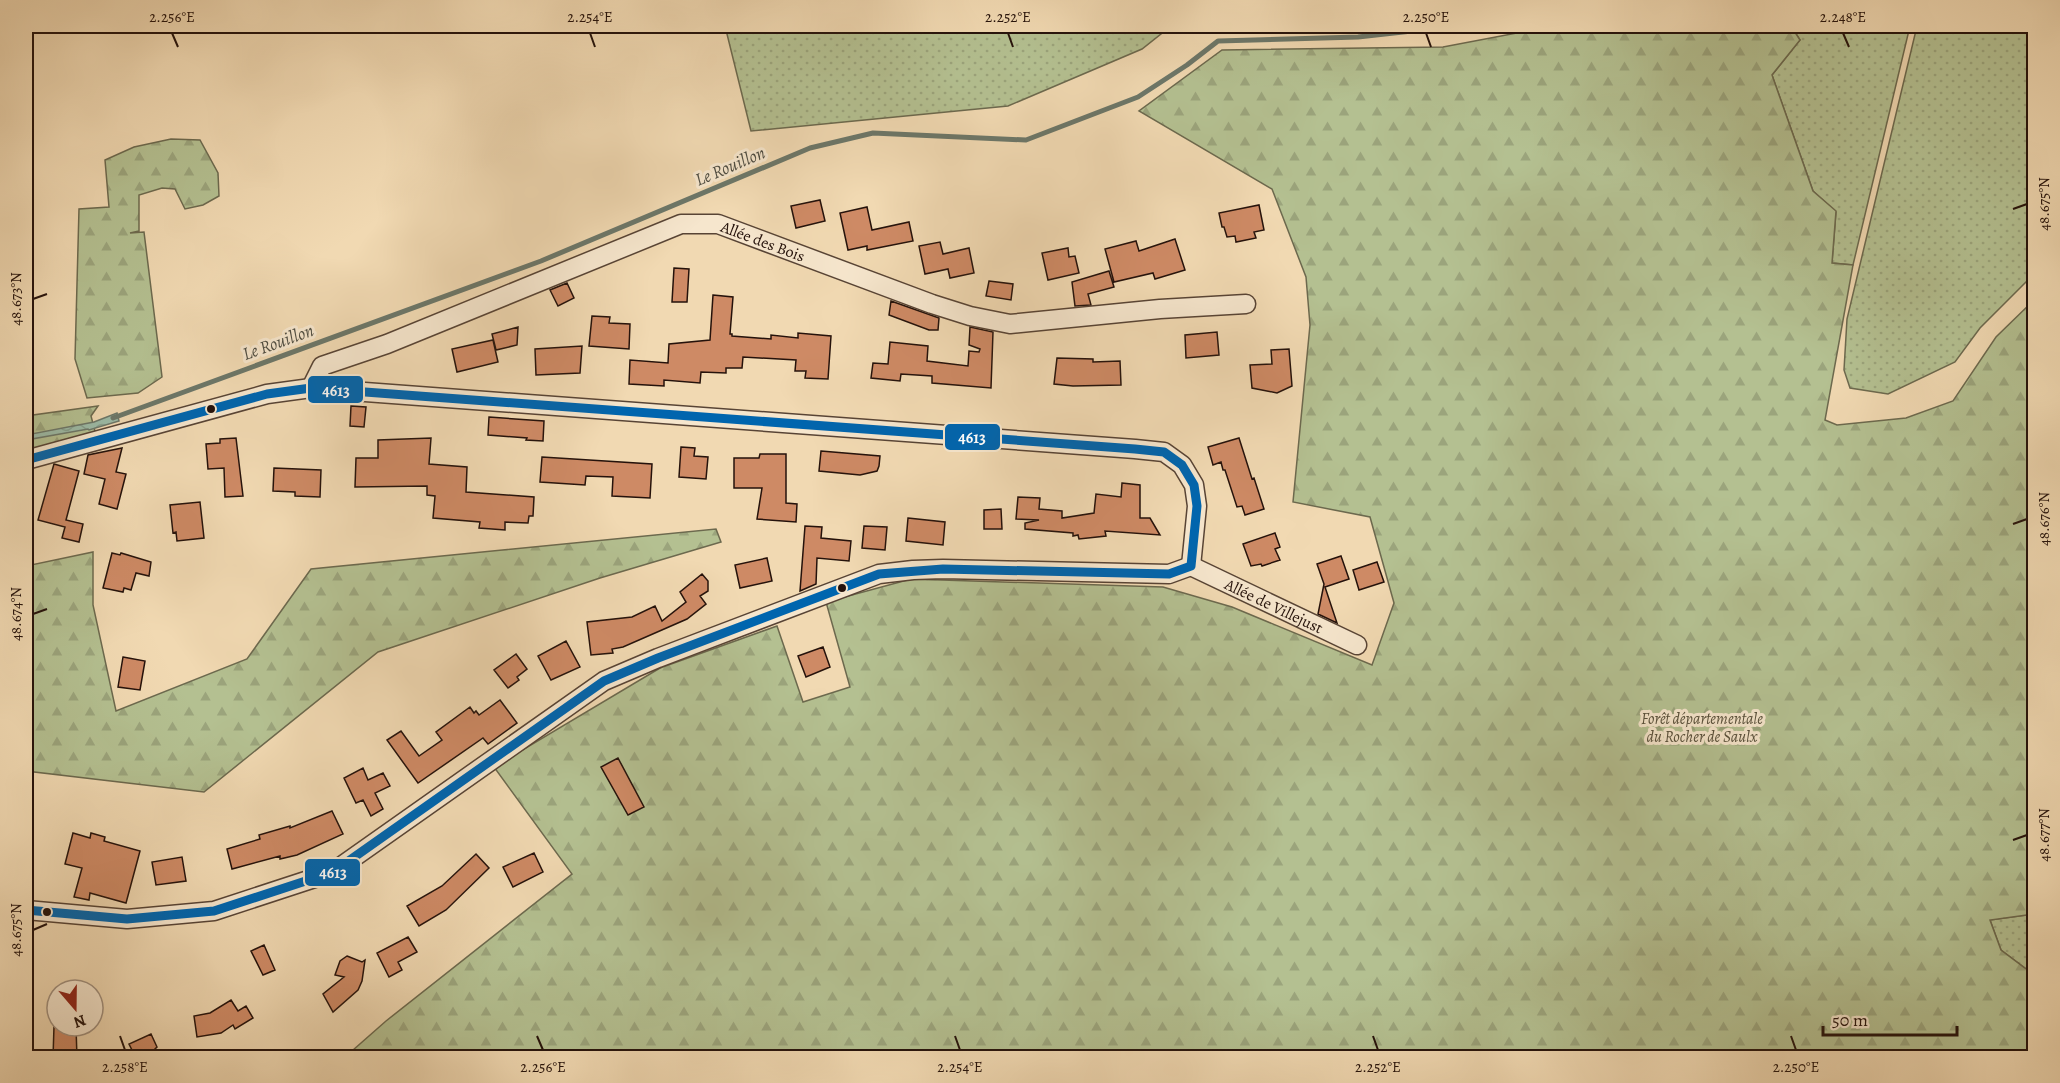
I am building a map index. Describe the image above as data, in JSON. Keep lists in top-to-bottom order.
{
  "streets": {
    "street": ["Allée des Bois", "Allée de Villejust"]
  },
  "water": ["Le Rouillon"],
  "parks": ["Forêt départementale du Rocher de Saulx"],
  "lines": ["transit line 4613"],
  "scale_bar": "50 m",
  "north": "bottom",
  "coordinates": [
    "2.256°E",
    "2.254°E",
    "2.252°E",
    "2.250°E",
    "2.248°E",
    "48.675°N",
    "48.673°N",
    "48.676°N",
    "48.674°N",
    "48.677°N",
    "2.258°E"
  ]
}
